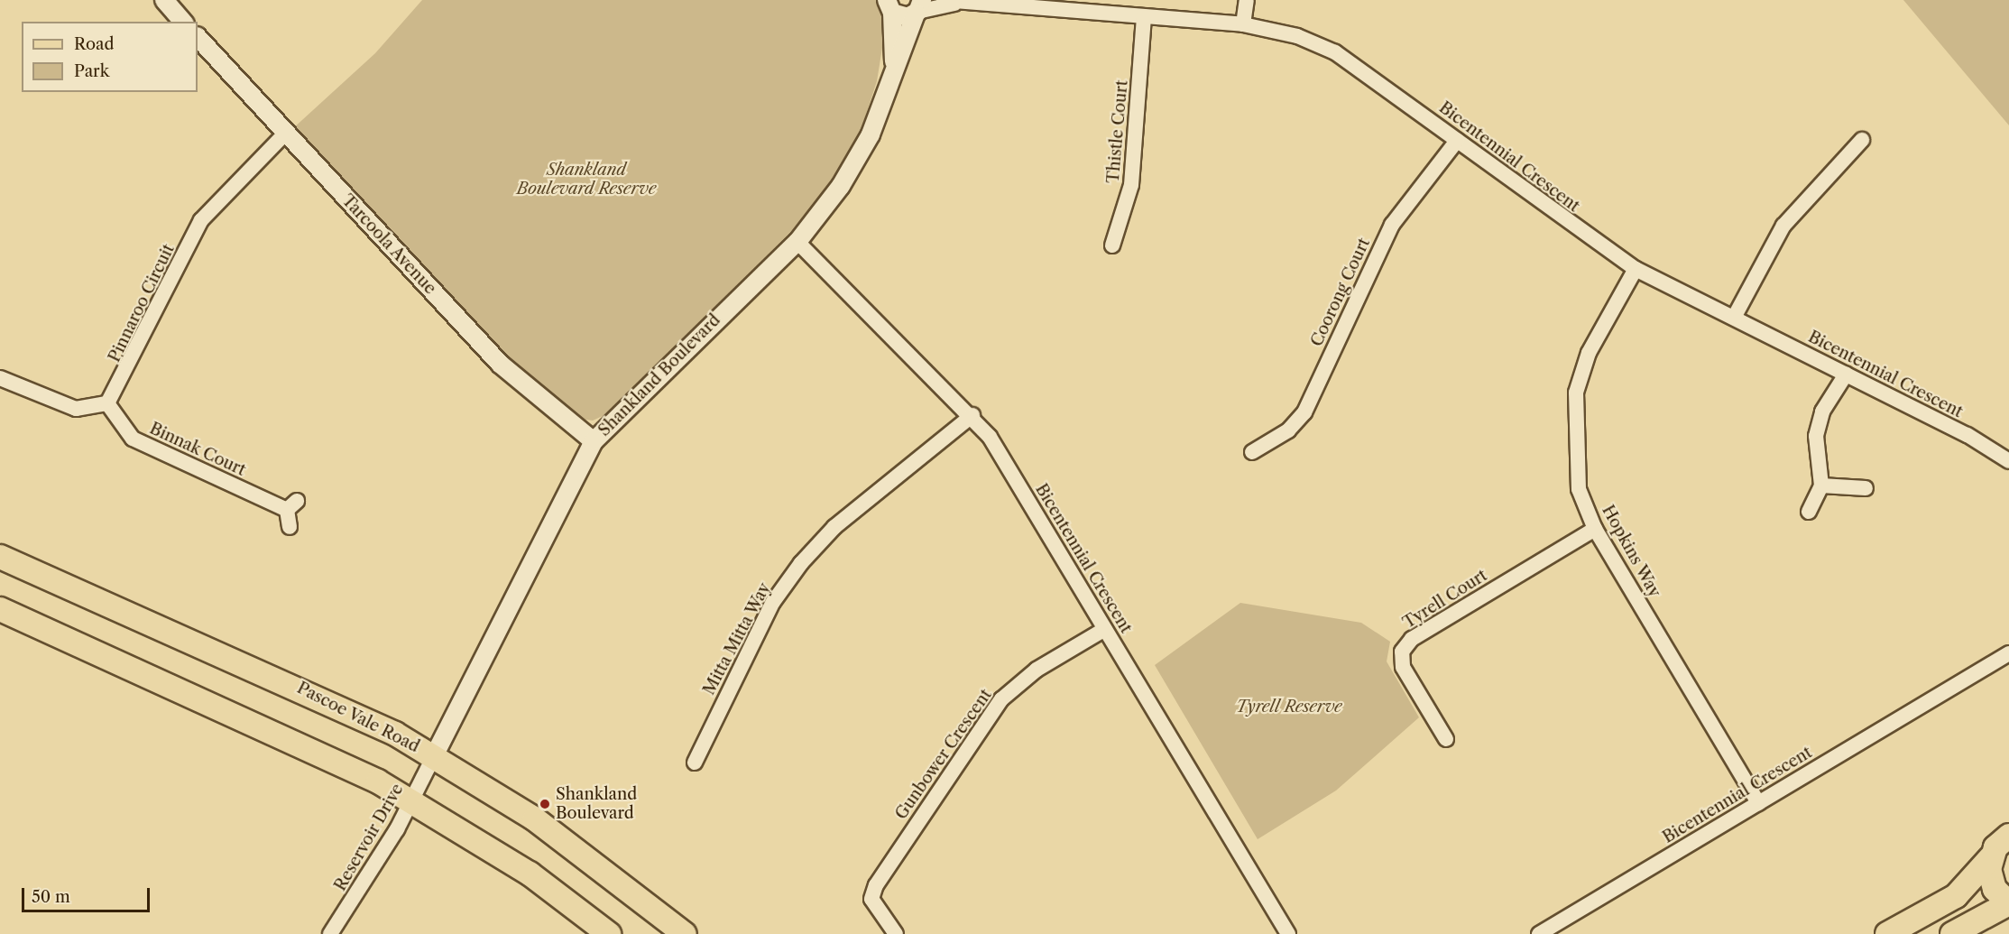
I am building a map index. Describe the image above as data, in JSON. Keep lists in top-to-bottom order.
{
  "streets": {
    "main road": ["Pascoe Vale Road"],
    "street": [
      "Thistle Court",
      "Bicentennial Crescent",
      "Tarcoola Avenue",
      "Coorong Court",
      "Pinnaroo Circuit",
      "Shankland Boulevard",
      "Binnak Court",
      "Hopkins Way",
      "Tyrell Court",
      "Mitta Mitta Way",
      "Gunbower Crescent",
      "Reservoir Drive"
    ]
  },
  "crossings": [
    ["Thistle Court", "Bicentennial Crescent"],
    ["Bicentennial Crescent", "Coorong Court"],
    ["Bicentennial Crescent", "Shankland Boulevard"],
    ["Bicentennial Crescent", "Hopkins Way"],
    ["Bicentennial Crescent", "Mitta Mitta Way"],
    ["Bicentennial Crescent", "Gunbower Crescent"],
    ["Tarcoola Avenue", "Pinnaroo Circuit"],
    ["Tarcoola Avenue", "Shankland Boulevard"],
    ["Pinnaroo Circuit", "Binnak Court"],
    ["Shankland Boulevard", "Pascoe Vale Road"],
    ["Shankland Boulevard", "Reservoir Drive"],
    ["Hopkins Way", "Tyrell Court"],
    ["Pascoe Vale Road", "Reservoir Drive"]
  ],
  "parks": ["Shankland Boulevard Reserve", "Tyrell Reserve"],
  "places": ["Shankland Boulevard"],
  "legend": ["Road", "Park"],
  "scale_bar": "50 m"
}
